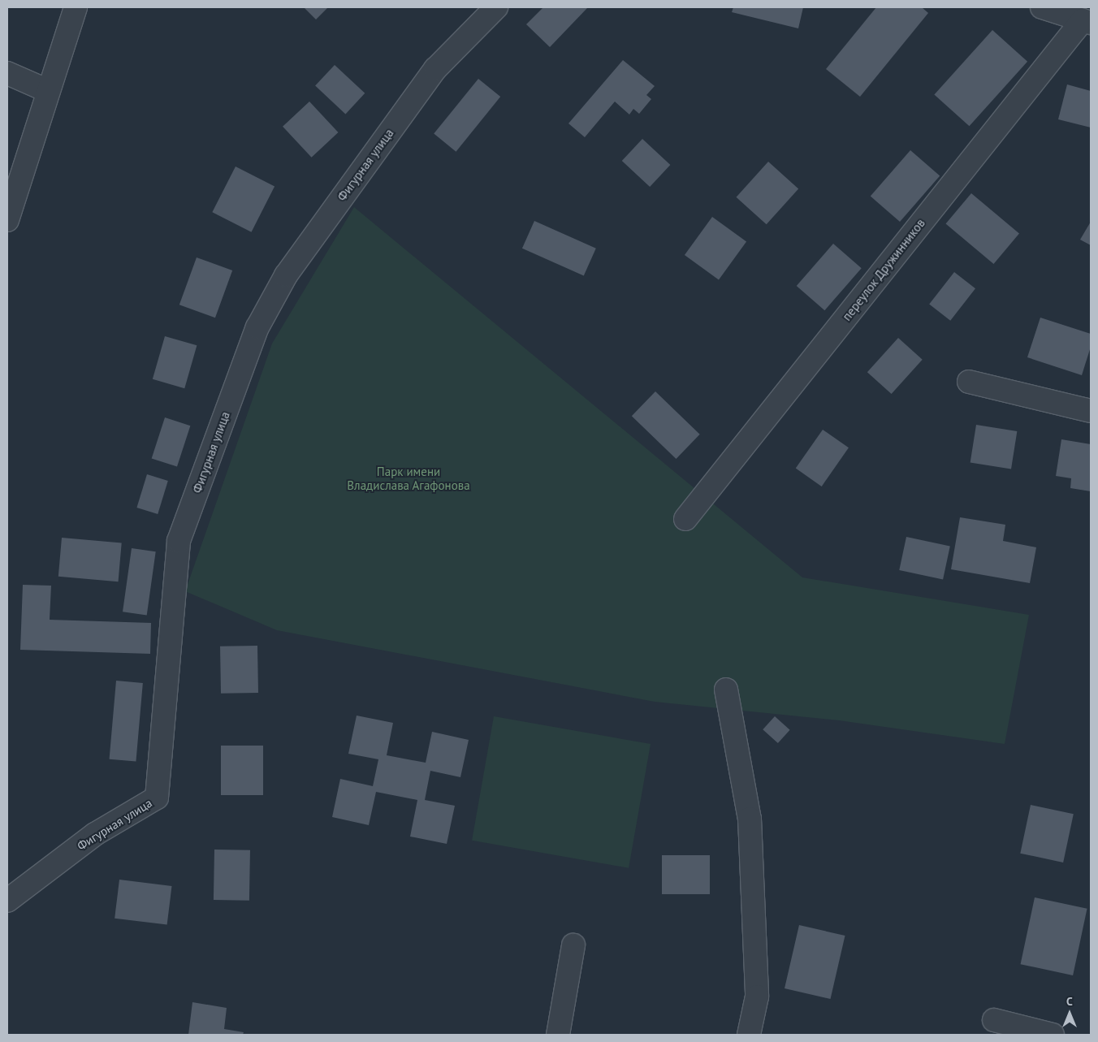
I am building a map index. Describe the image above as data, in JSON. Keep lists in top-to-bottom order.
{
  "streets": {
    "street": ["Фигурная улица", "переулок Дружинников"]
  },
  "parks": ["Парк имени Владислава Агафонова"],
  "north": "top"
}
